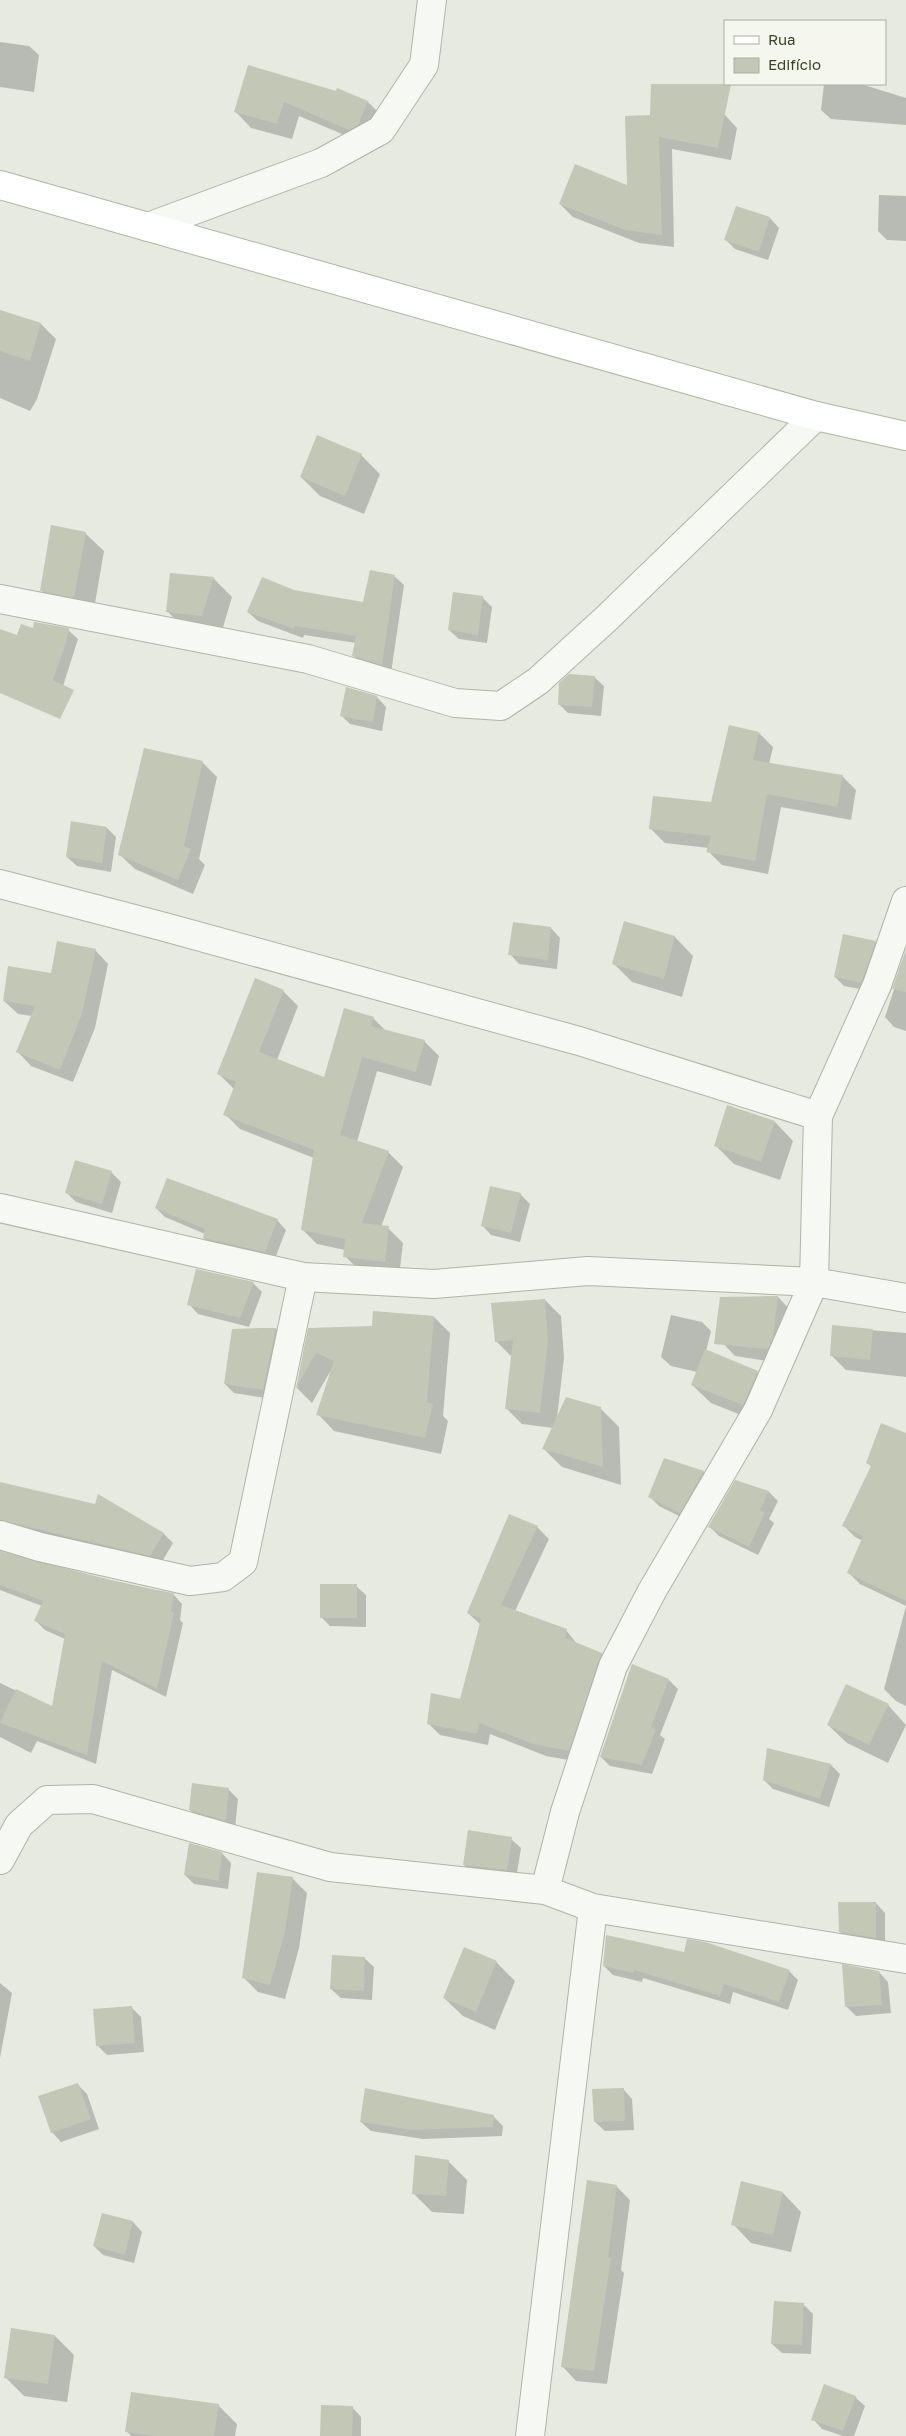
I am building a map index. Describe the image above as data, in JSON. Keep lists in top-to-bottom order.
{
  "legend": ["Rua", "Edifício"]
}
